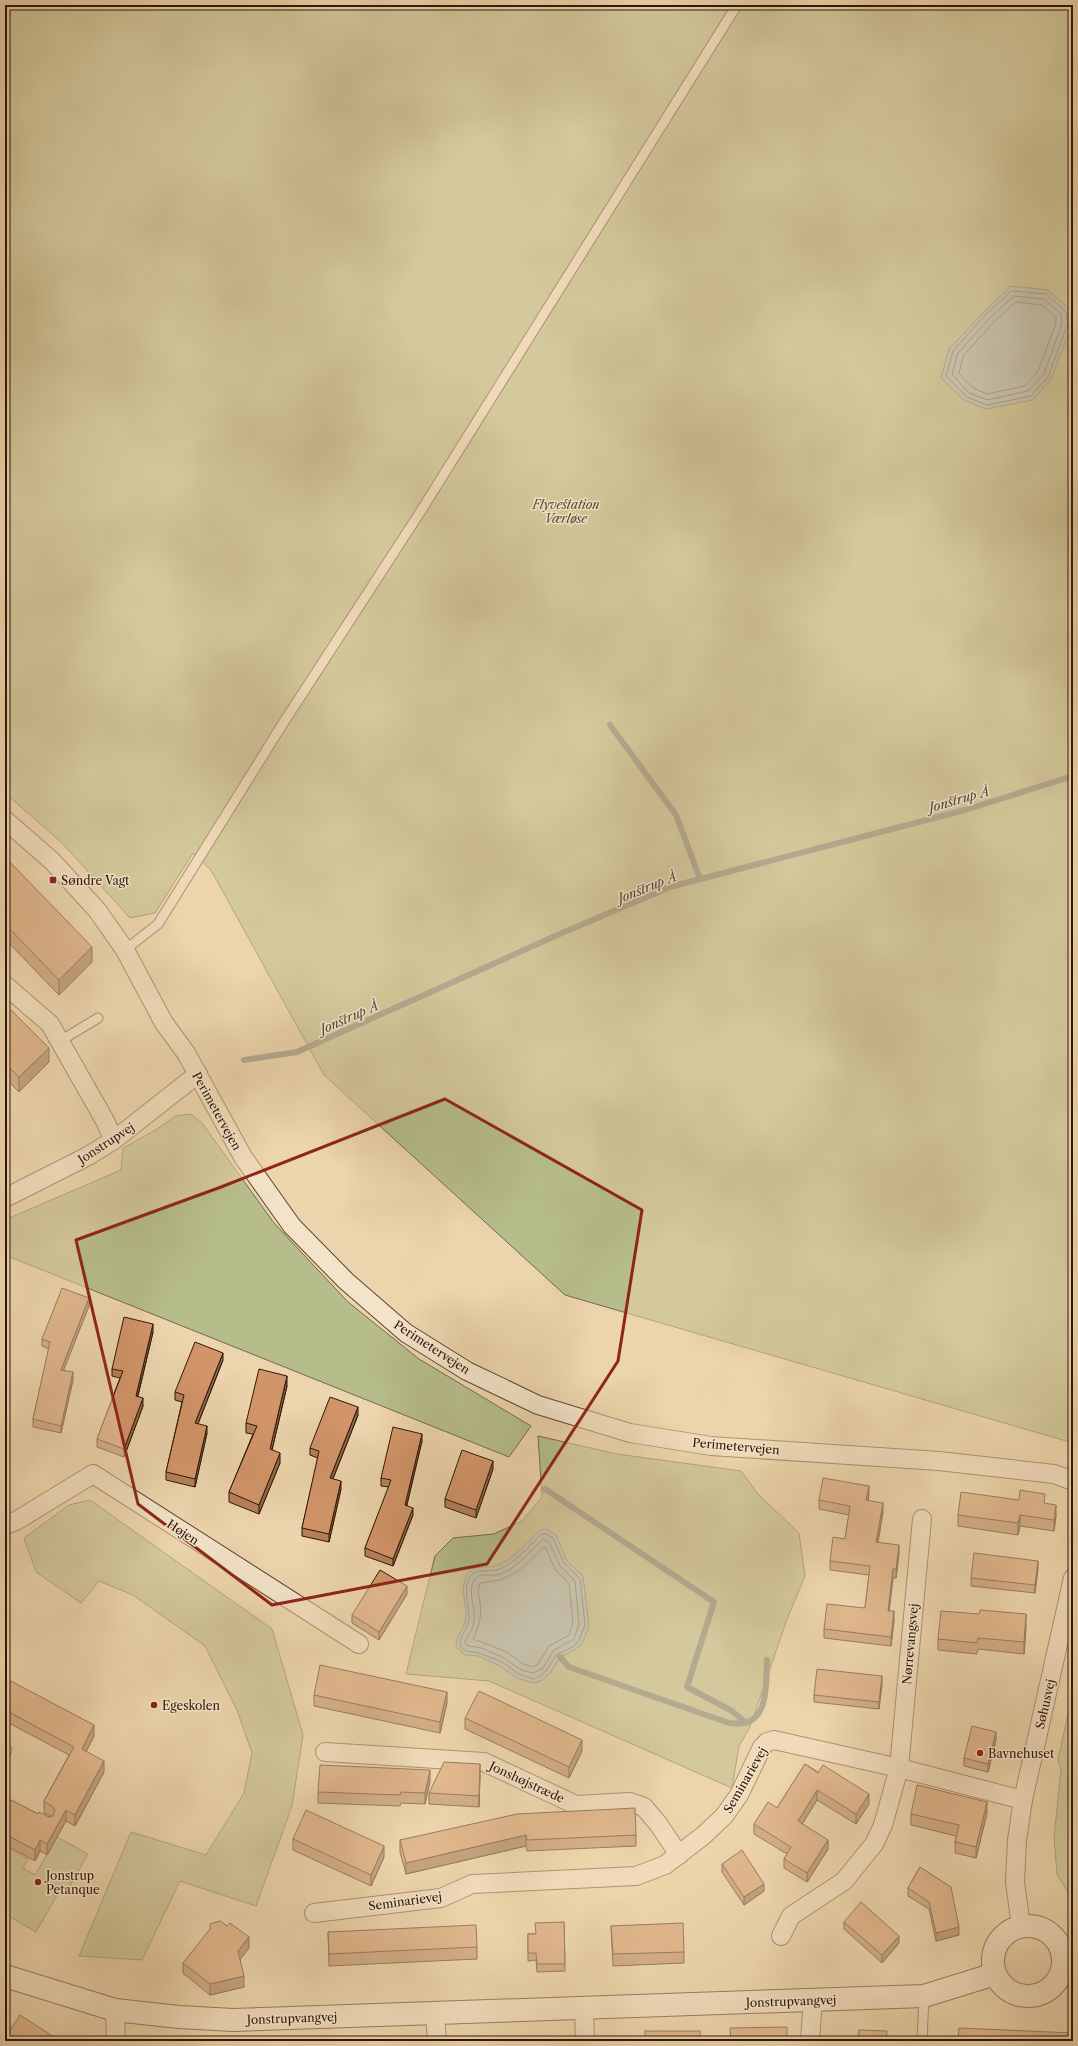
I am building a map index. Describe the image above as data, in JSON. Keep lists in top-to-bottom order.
{
  "streets": {
    "street": [
      "Perimetervejen",
      "Jonstrupvej",
      "Højen",
      "Nørrevangsvej",
      "Søhusvej",
      "Seminarievej",
      "Jonshøjstræde",
      "Jonstrupvangvej"
    ]
  },
  "crossings": [
    ["Perimetervejen", "Jonstrupvej"],
    ["Nørrevangsvej", "Seminarievej"],
    ["Søhusvej", "Seminarievej"],
    ["Søhusvej", "Jonstrupvangvej"],
    ["Seminarievej", "Jonshøjstræde"]
  ],
  "water": ["Jonstrup Å"],
  "parks": ["Flyvestation Værløse"],
  "places": {
    "transit": ["Søndre Vagt"],
    "other": ["Egeskolen", "Bavnehuset", "Jonstrup Petanque"]
  }
}
